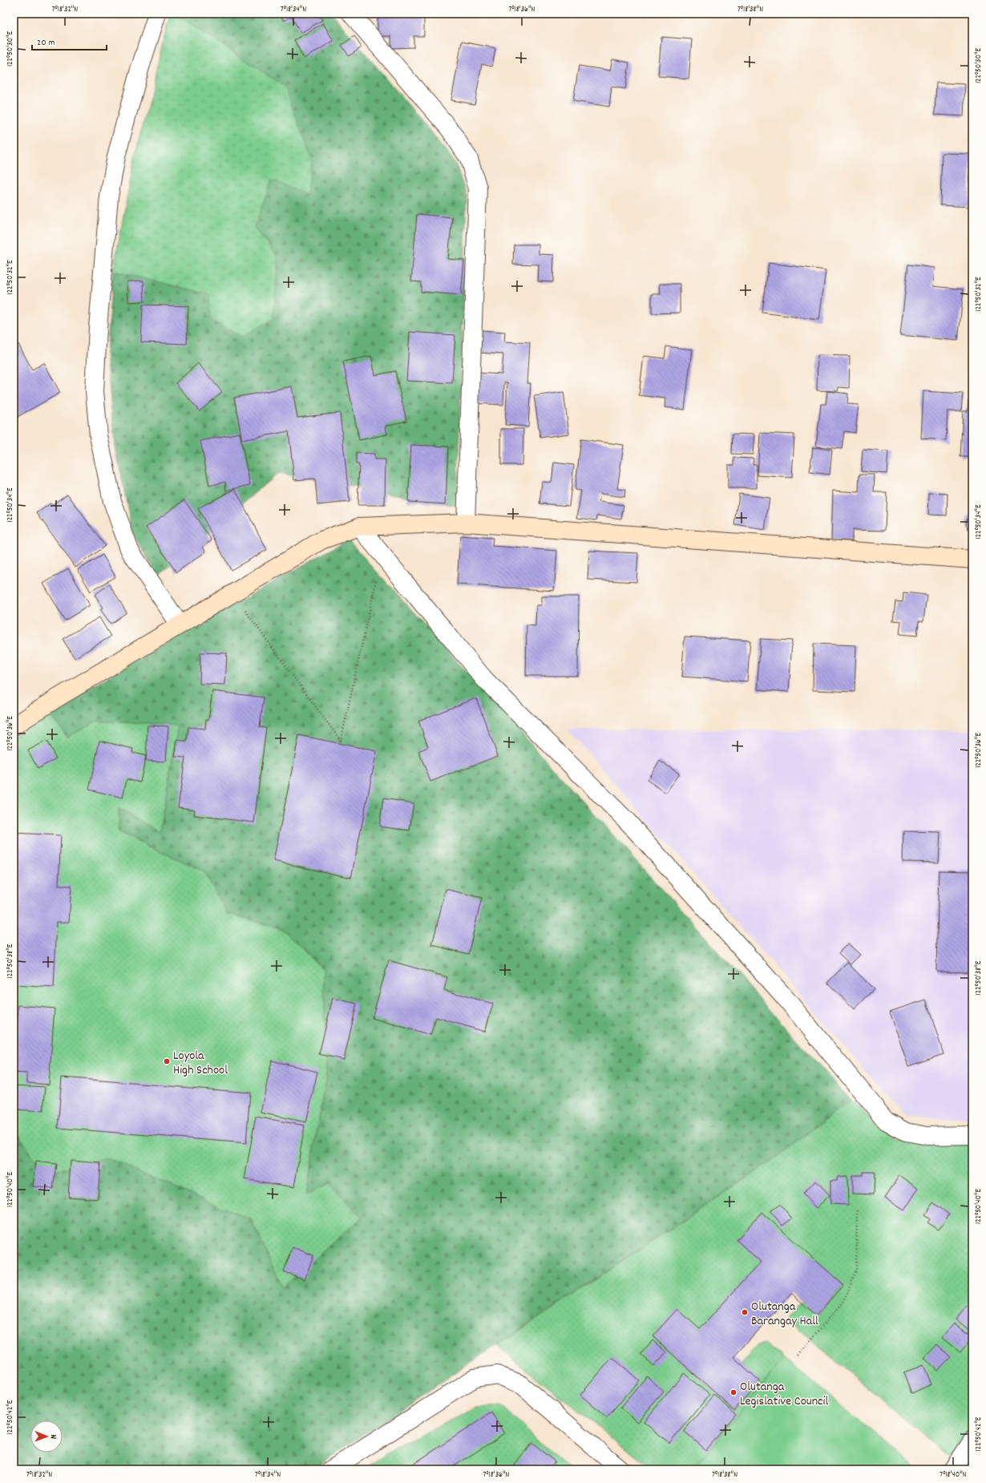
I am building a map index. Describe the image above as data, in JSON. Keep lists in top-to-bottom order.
{
  "places": ["Loyola High School", "Olutanga Barangay Hall", "Olutanga Legislative Council"],
  "scale_bar": "20 m",
  "north": "right",
  "coordinates": [
    "7°18'32\"N",
    "7°18'34\"N",
    "7°18'36\"N",
    "7°18'38\"N",
    "122°50'30\"E",
    "122°50'32\"E",
    "122°50'34\"E",
    "122°50'36\"E",
    "122°50'38\"E",
    "122°50'40\"E",
    "122°50'42\"E",
    "7°18'40\"N"
  ]
}
